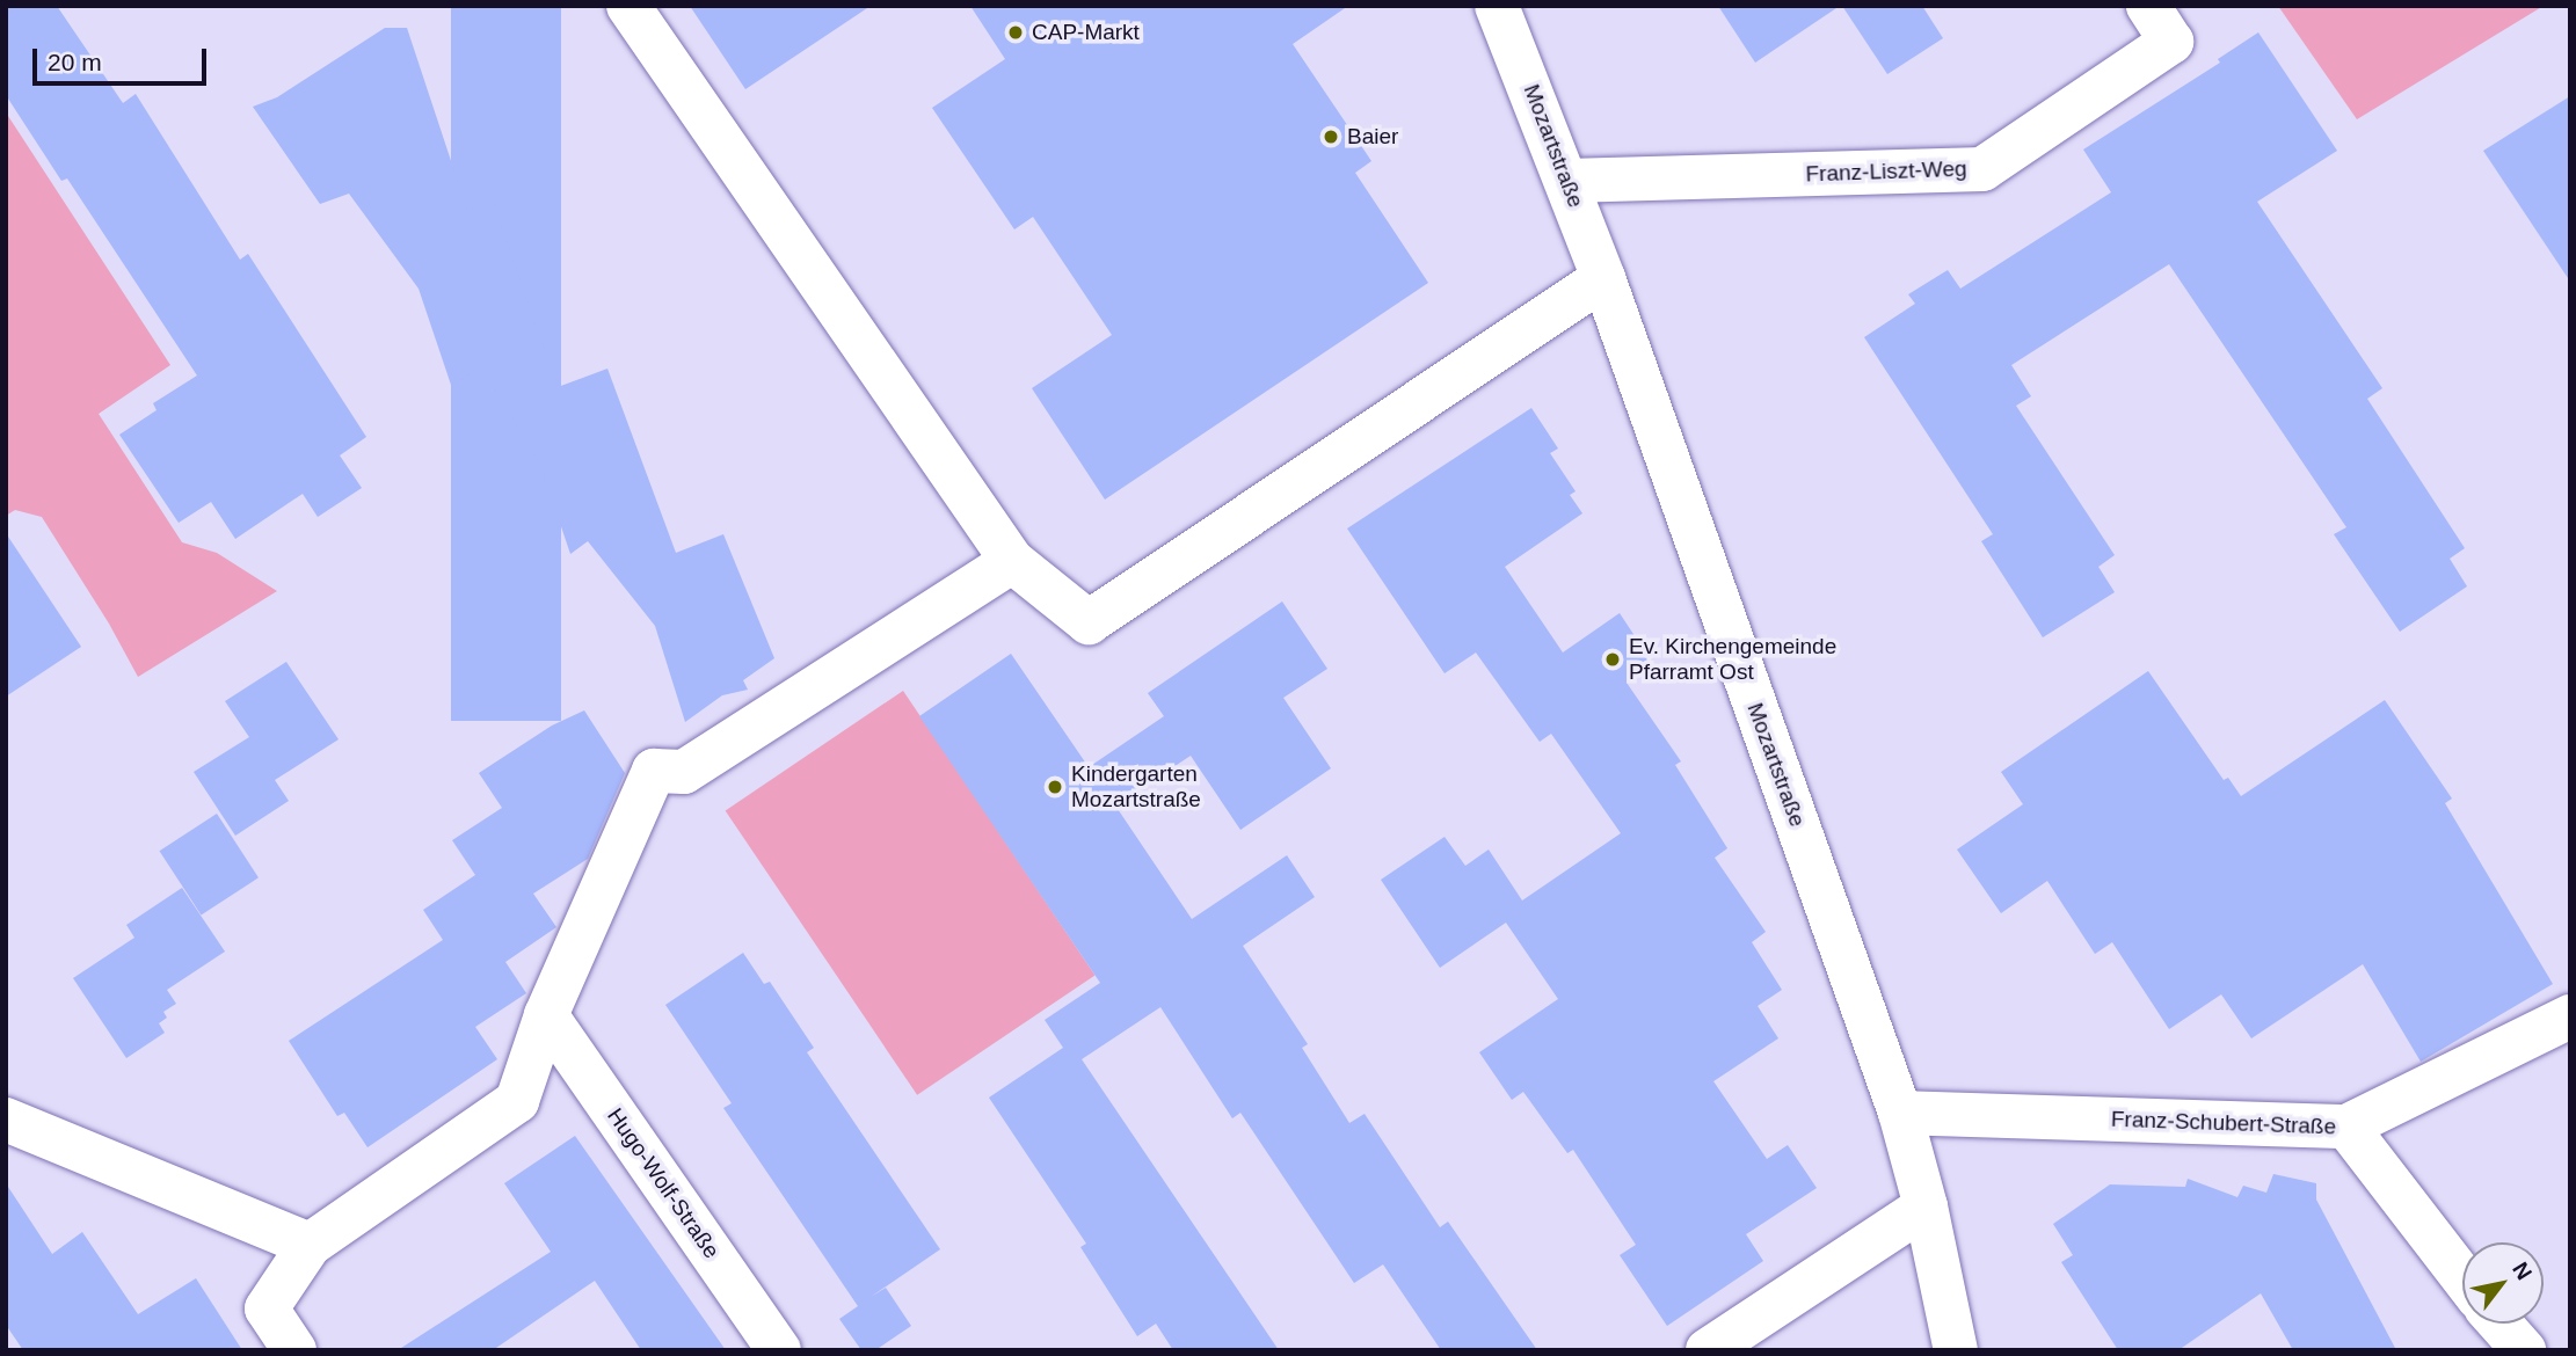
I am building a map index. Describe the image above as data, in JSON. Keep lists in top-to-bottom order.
{
  "streets": {
    "street": [
      "Mozartstraße",
      "Franz-Liszt-Weg",
      "Franz-Schubert-Straße",
      "Hugo-Wolf-Straße"
    ]
  },
  "crossings": [
    ["Mozartstraße", "Franz-Liszt-Weg"],
    ["Mozartstraße", "Franz-Schubert-Straße"]
  ],
  "places": [
    "CAP-Markt",
    "Baier",
    "Ev. Kirchengemeinde Pfarramt Ost",
    "Kindergarten Mozartstraße"
  ],
  "scale_bar": "20 m",
  "north": "top right"
}
